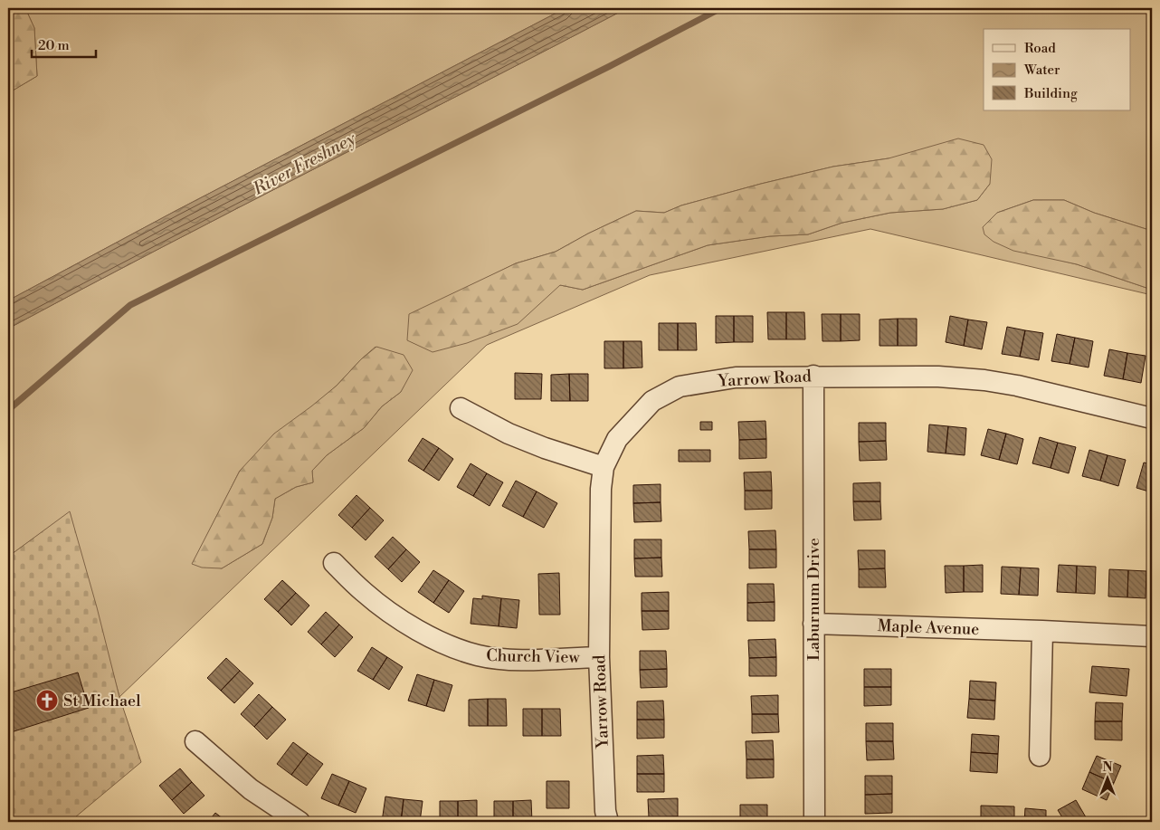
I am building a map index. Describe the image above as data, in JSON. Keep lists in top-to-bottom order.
{
  "streets": {
    "street": [
      "Yarrow Road",
      "Laburnum Drive",
      "Maple Avenue",
      "Church View"
    ]
  },
  "crossings": [
    ["Yarrow Road", "Laburnum Drive"],
    ["Yarrow Road", "Church View"],
    ["Laburnum Drive", "Maple Avenue"]
  ],
  "water": ["River Freshney"],
  "places": {
    "church": ["St Michael"]
  },
  "legend": ["Road", "Water", "Building"],
  "scale_bar": "20 m",
  "north": "top"
}
